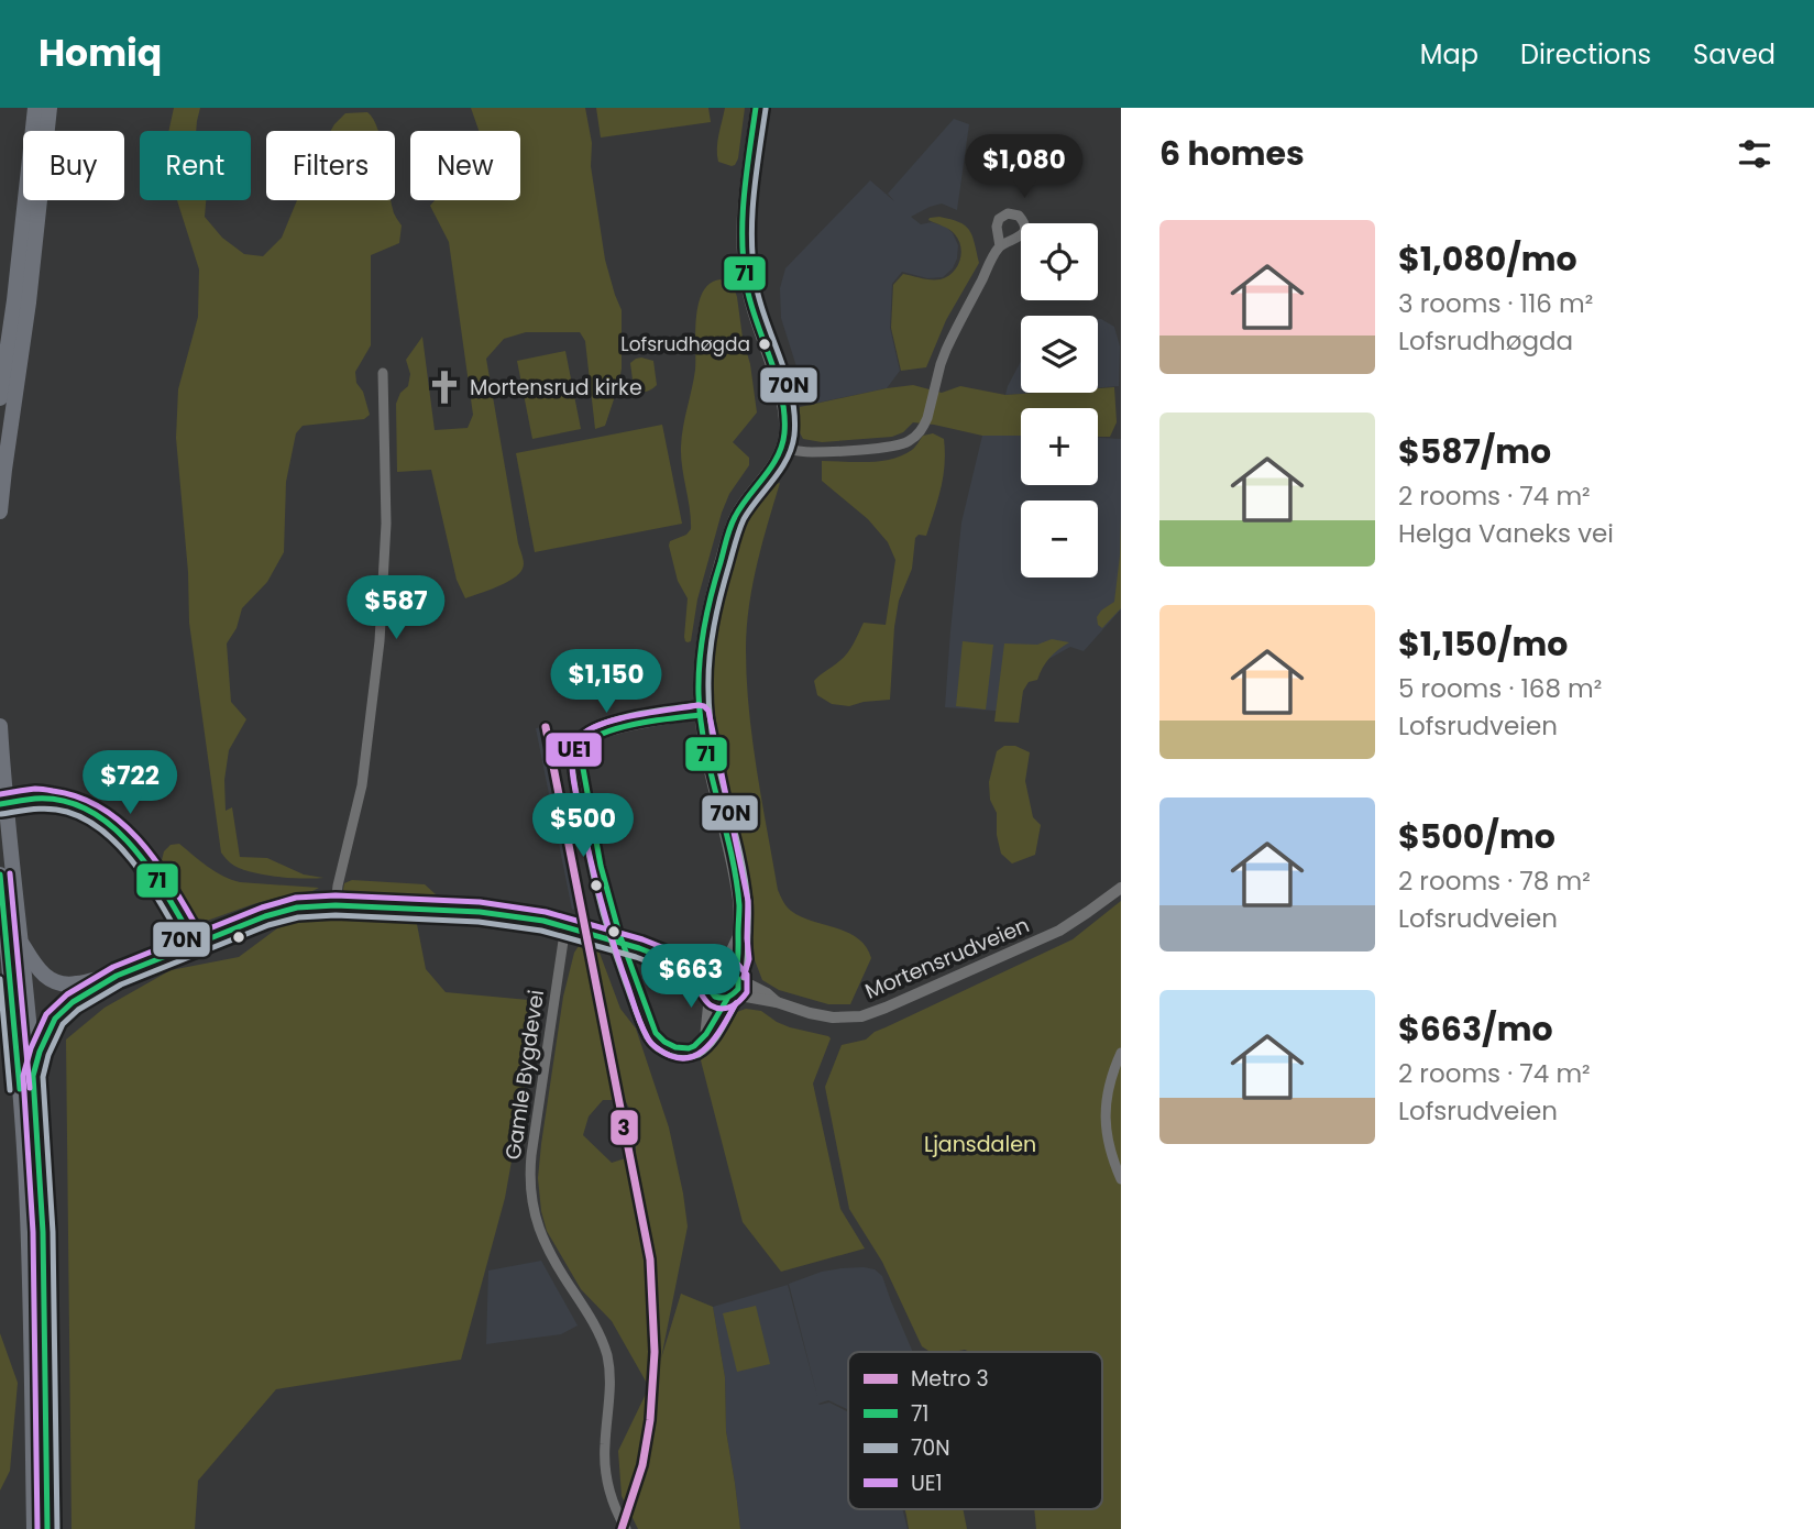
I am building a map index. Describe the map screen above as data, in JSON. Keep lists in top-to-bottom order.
{
  "streets": {
    "street": ["Mortensrudveien", "Gamle Bygdevei"]
  },
  "parks": ["Ljansdalen"],
  "places": {
    "other": ["Lofsrudhøgda"],
    "church": ["Mortensrud kirke"]
  },
  "lines": [
    "transit line 71",
    "transit line 70N",
    "transit line UE1",
    "metro line 3"
  ],
  "legend": [
    "Metro 3",
    "71",
    "70N",
    "UE1"
  ],
  "page": {
    "header": "Homiq",
    "nav": ["Map", "Directions", "Saved"],
    "heading": "6 homes",
    "chip": [
      "Buy",
      "Rent",
      "Filters",
      "New"
    ],
    "price": [
      "$1,080",
      "$587",
      "$1,150",
      "$722",
      "$500",
      "$663"
    ],
    "list": [
      {
        "name": "$1,080/mo",
        "note": "3 rooms · 116 m² · Lofsrudhøgda"
      },
      {
        "name": "$587/mo",
        "note": "2 rooms · 74 m² · Helga Vaneks vei"
      },
      {
        "name": "$1,150/mo",
        "note": "5 rooms · 168 m² · Lofsrudveien"
      },
      {
        "name": "$500/mo",
        "note": "2 rooms · 78 m² · Lofsrudveien"
      },
      {
        "name": "$663/mo",
        "note": "2 rooms · 74 m² · Lofsrudveien"
      }
    ],
    "map_buttons": ["+", "−"]
  }
}
